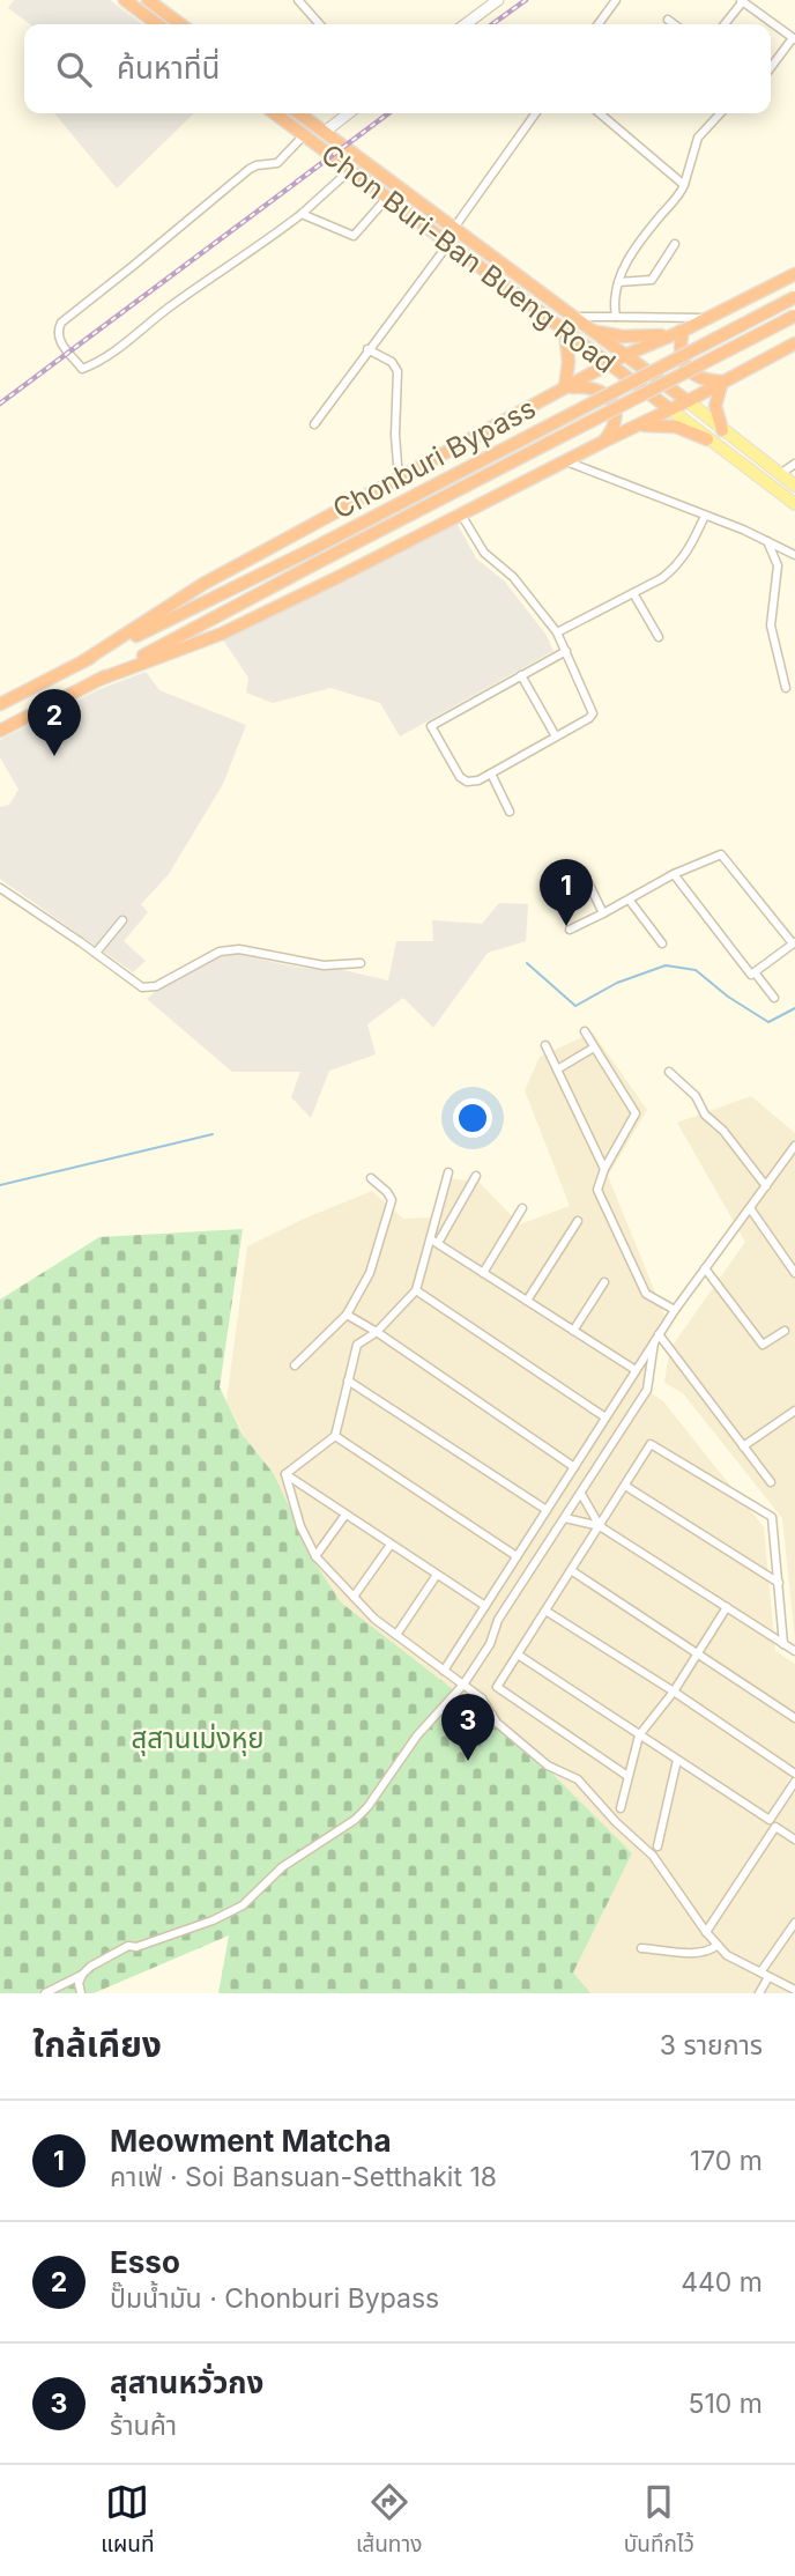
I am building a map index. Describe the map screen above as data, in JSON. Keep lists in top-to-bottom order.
{
  "streets": {
    "highway": ["Chon Buri-Ban Bueng Road", "Chonburi Bypass"]
  },
  "crossings": [
    ["Chon Buri-Ban Bueng Road", "Chonburi Bypass"]
  ],
  "parks": ["สุสานเม่งหุย"],
  "page": {
    "search": "ค้นหาที่นี่",
    "pins": ["2", "1", "3"],
    "heading": ["ใกล้เคียง", "3 รายการ"],
    "list": [
      {
        "mark": "1",
        "name": "Meowment Matcha",
        "note": "คาเฟ่ · Soi Bansuan-Setthakit 18",
        "value": "170 m"
      },
      {
        "mark": "2",
        "name": "Esso",
        "note": "ปั๊มน้ำมัน · Chonburi Bypass",
        "value": "440 m"
      },
      {
        "mark": "3",
        "name": "สุสานหวั่วกง",
        "note": "ร้านค้า",
        "value": "510 m"
      }
    ],
    "nav": ["แผนที่", "เส้นทาง", "บันทึกไว้"]
  }
}
